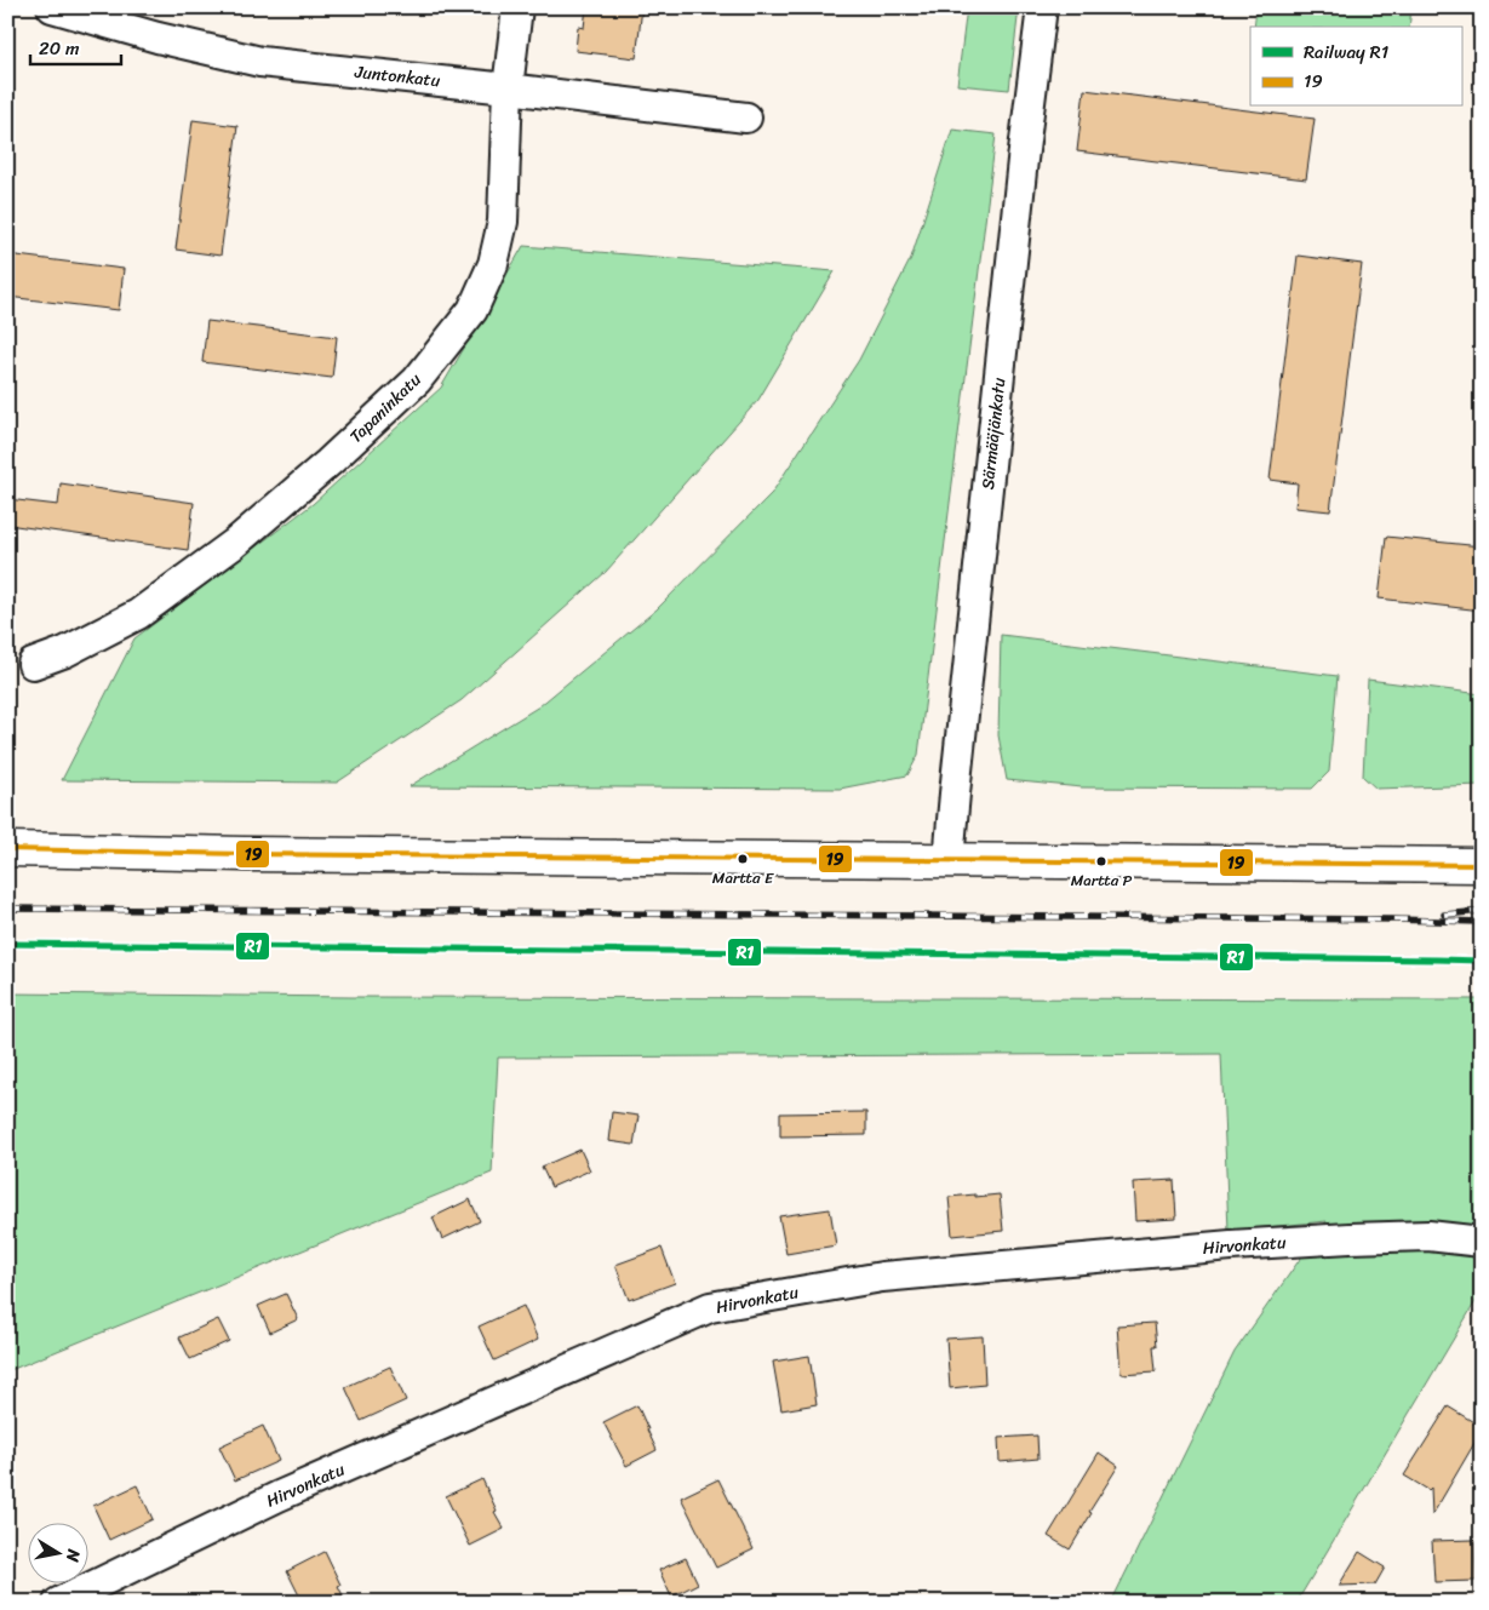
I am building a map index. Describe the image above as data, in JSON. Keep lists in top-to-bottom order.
{
  "streets": {
    "street": [
      "Juntonkatu",
      "Tapaninkatu",
      "Särmääjänkatu",
      "Hirvonkatu"
    ]
  },
  "crossings": [
    ["Juntonkatu", "Tapaninkatu"]
  ],
  "places": ["Martta E", "Martta P"],
  "lines": ["transit line 19", "rail line R1"],
  "legend": ["Railway R1", "19"],
  "scale_bar": "20 m",
  "north": "right"
}
